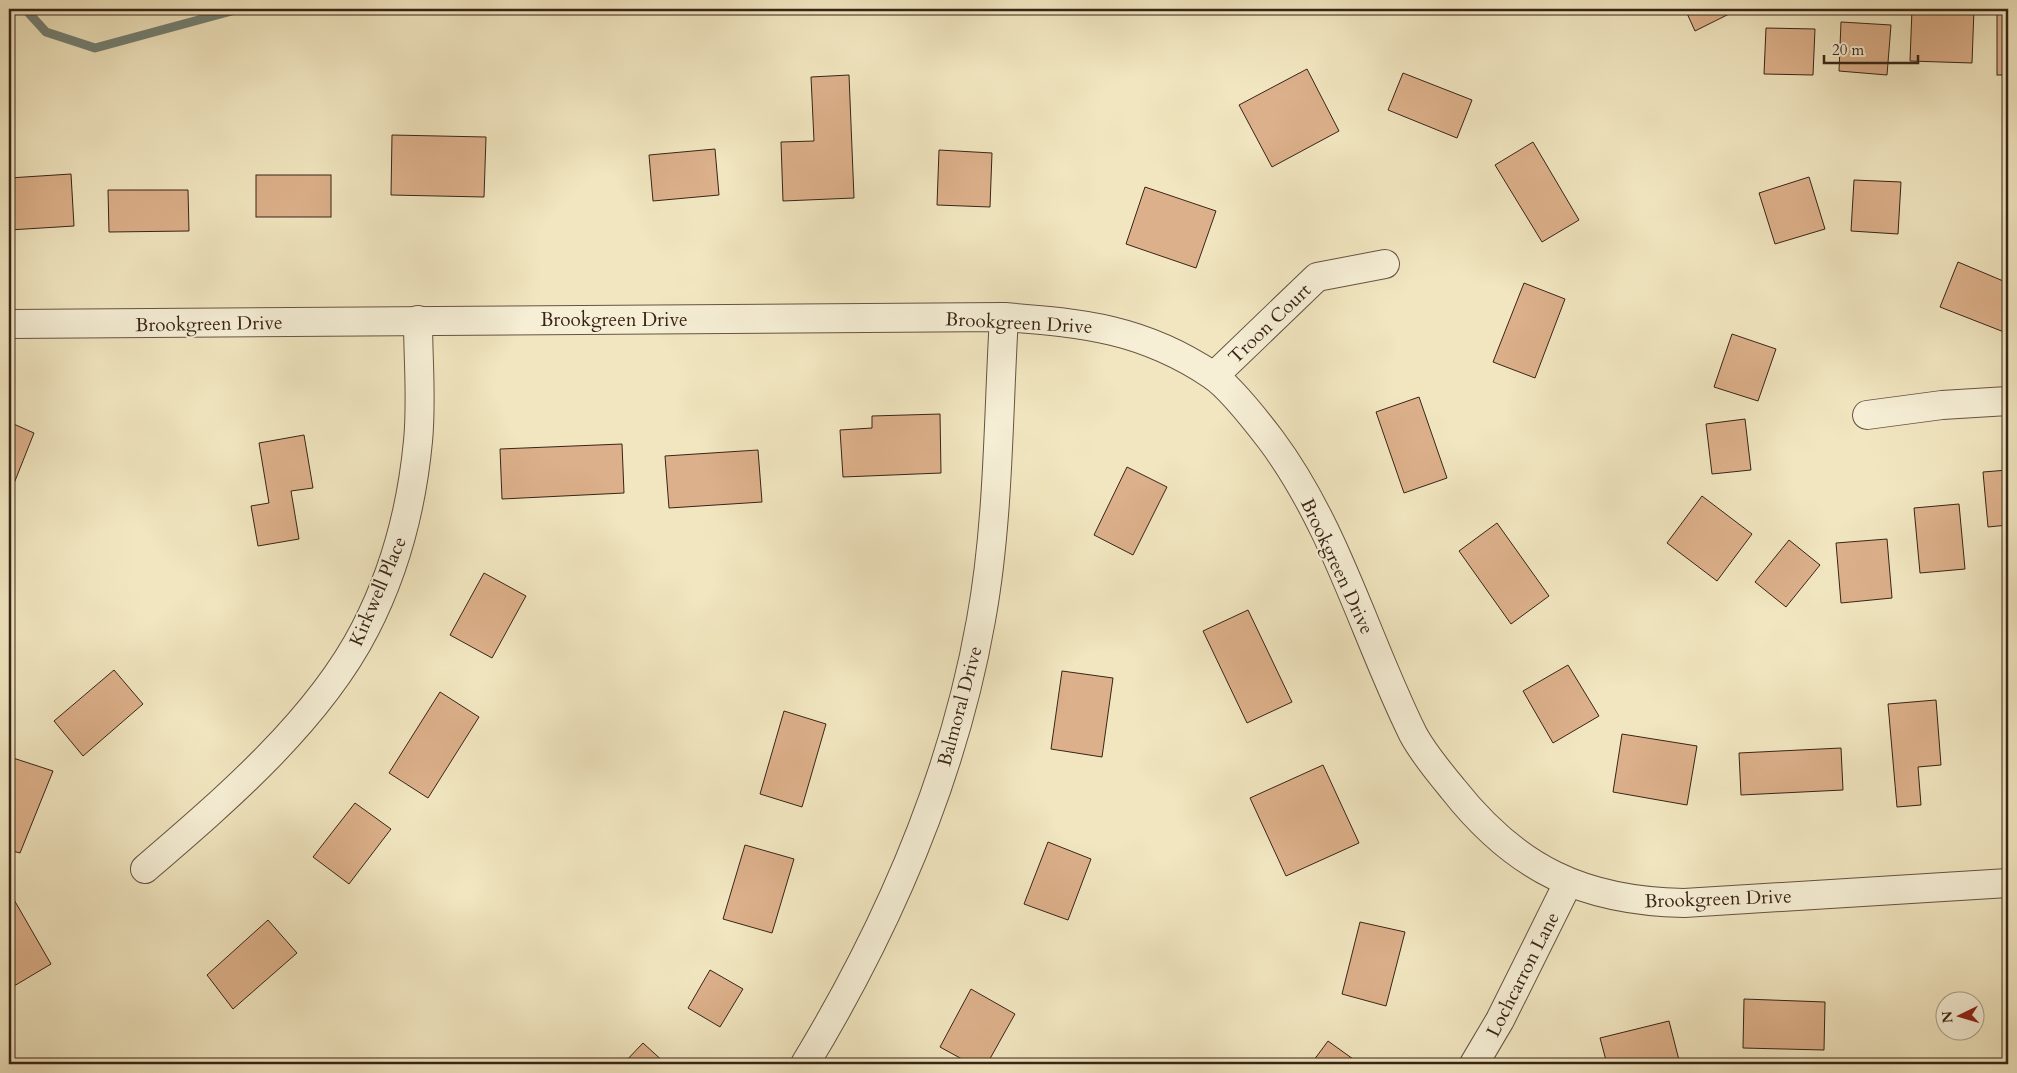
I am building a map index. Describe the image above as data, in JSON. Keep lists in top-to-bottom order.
{
  "streets": {
    "street": [
      "Brookgreen Drive",
      "Troon Court",
      "Kirkwell Place",
      "Balmoral Drive",
      "Lochcarron Lane"
    ]
  },
  "crossings": [
    ["Brookgreen Drive", "Troon Court"],
    ["Brookgreen Drive", "Kirkwell Place"],
    ["Brookgreen Drive", "Balmoral Drive"],
    ["Brookgreen Drive", "Lochcarron Lane"]
  ],
  "scale_bar": "20 m",
  "north": "left"
}
